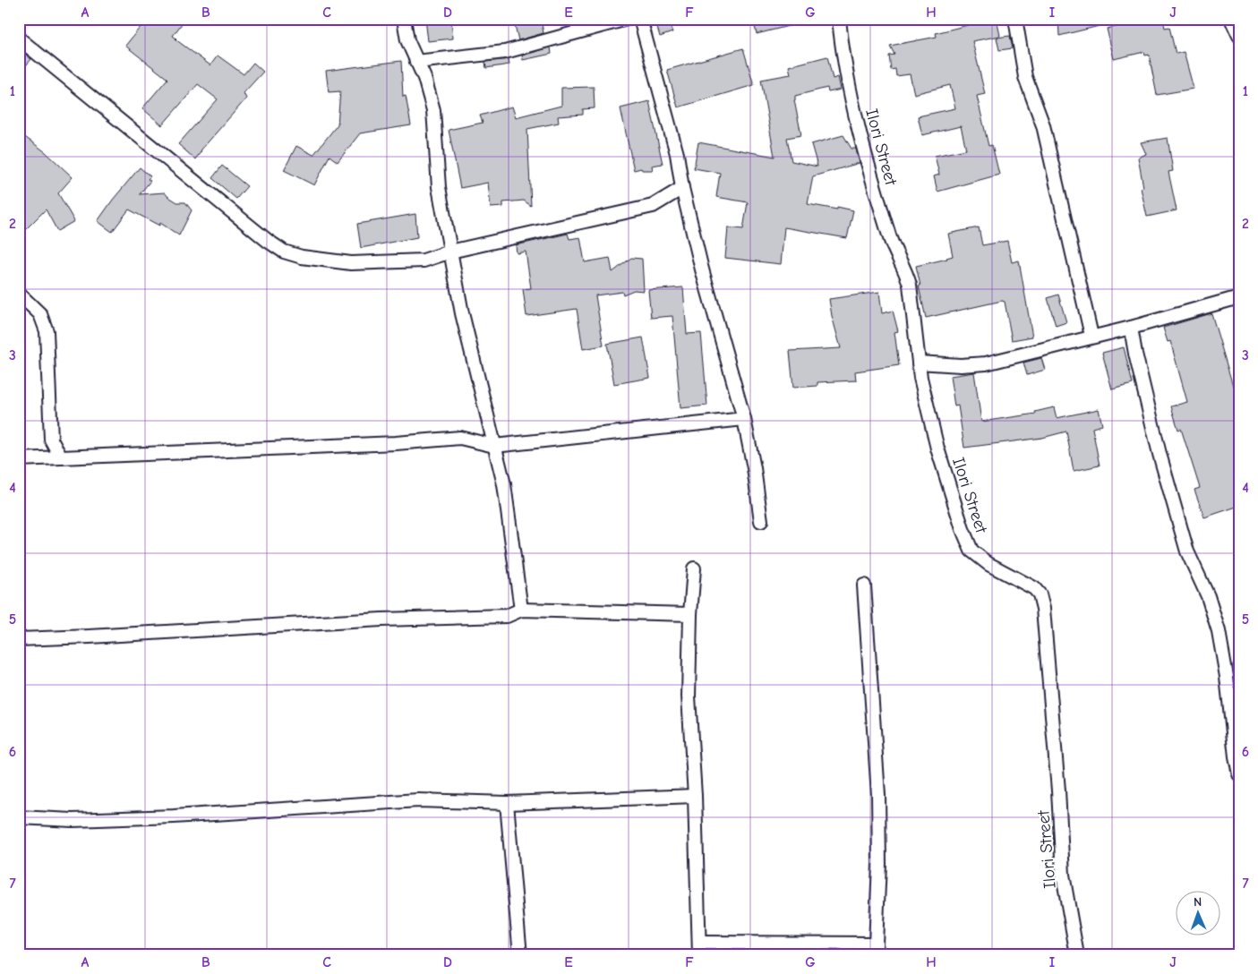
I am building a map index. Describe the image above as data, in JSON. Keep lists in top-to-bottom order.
{
  "streets": {
    "street": ["Ilori Street"]
  },
  "north": "top",
  "grid": {
    "columns": [
      "A",
      "B",
      "C",
      "D",
      "E",
      "F",
      "G",
      "H",
      "I",
      "J"
    ],
    "rows": [
      "1",
      "2",
      "3",
      "4",
      "5",
      "6",
      "7"
    ]
  }
}
